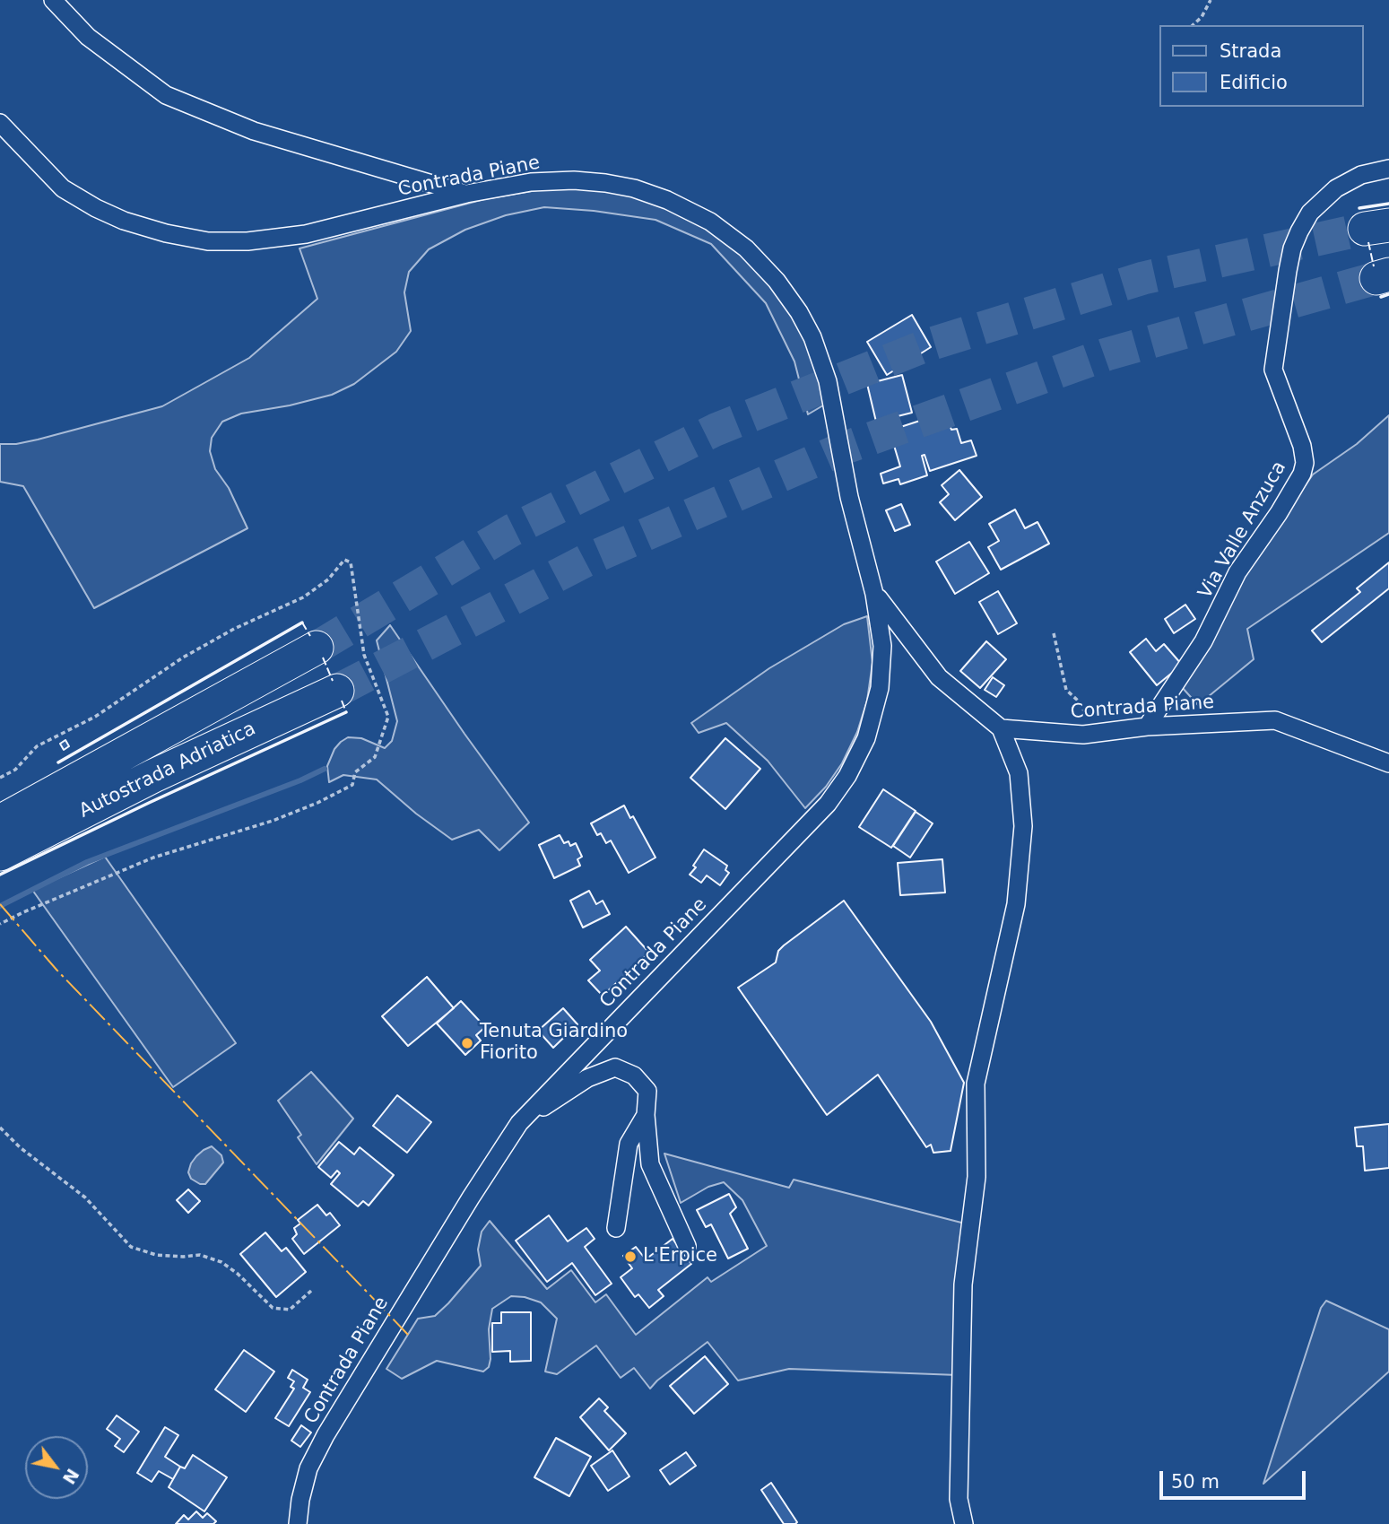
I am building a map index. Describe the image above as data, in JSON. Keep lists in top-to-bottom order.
{
  "streets": {
    "highway": ["Autostrada Adriatica"],
    "street": ["Contrada Piane", "Via Valle Anzuca"]
  },
  "crossings": [
    ["Contrada Piane", "Via Valle Anzuca"]
  ],
  "places": ["Tenuta Giardino Fiorito", "L'Erpice"],
  "legend": ["Strada", "Edificio"],
  "scale_bar": "50 m",
  "north": "bottom right"
}
